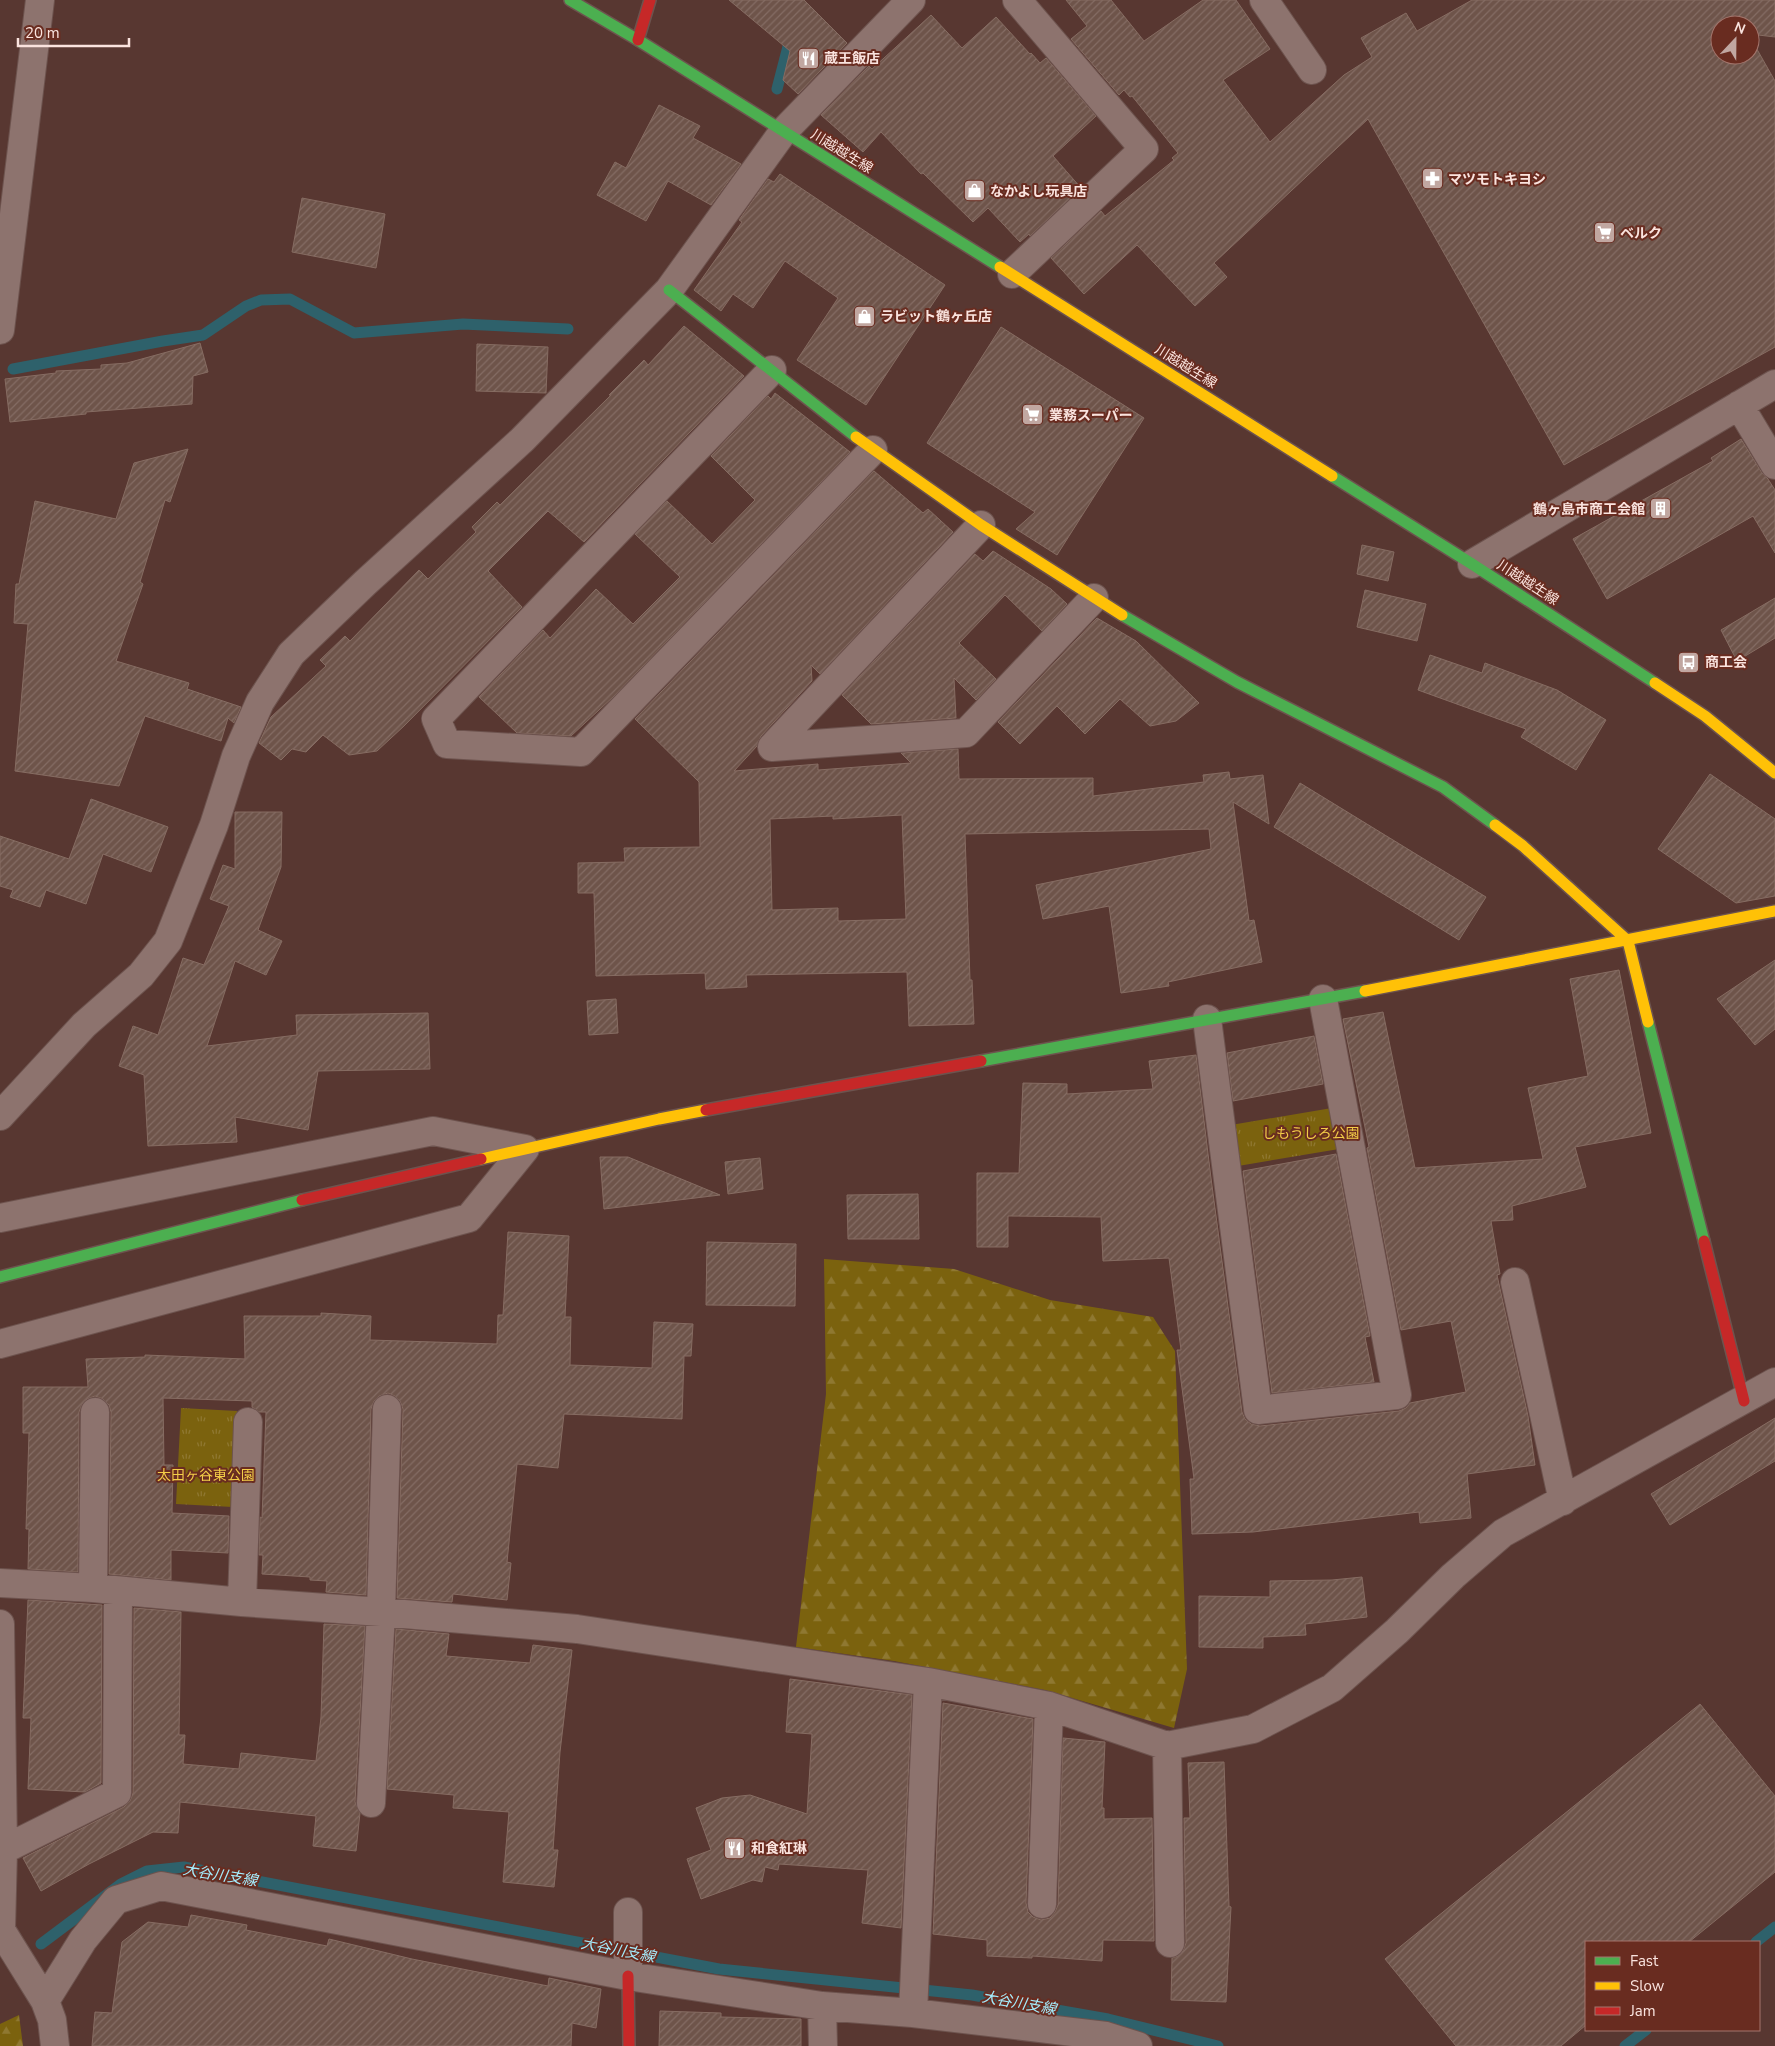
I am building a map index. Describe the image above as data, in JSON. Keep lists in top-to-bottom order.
{
  "streets": {
    "street": ["川越越生線"]
  },
  "water": ["大谷川支線"],
  "parks": ["しもうしろ公園", "太田ヶ谷東公園"],
  "places": {
    "restaurant": ["蔵王飯店", "和食紅琳"],
    "pharmacy": ["マツモトキヨシ"],
    "shop": ["なかよし玩具店", "ラビット鶴ヶ丘店"],
    "supermarket": ["ベルク", "業務スーパー"],
    "building": ["鶴ヶ島市商工会館"],
    "bus stop": ["商工会"]
  },
  "legend": ["Fast", "Slow", "Jam"],
  "scale_bar": "20 m",
  "north": "top"
}
